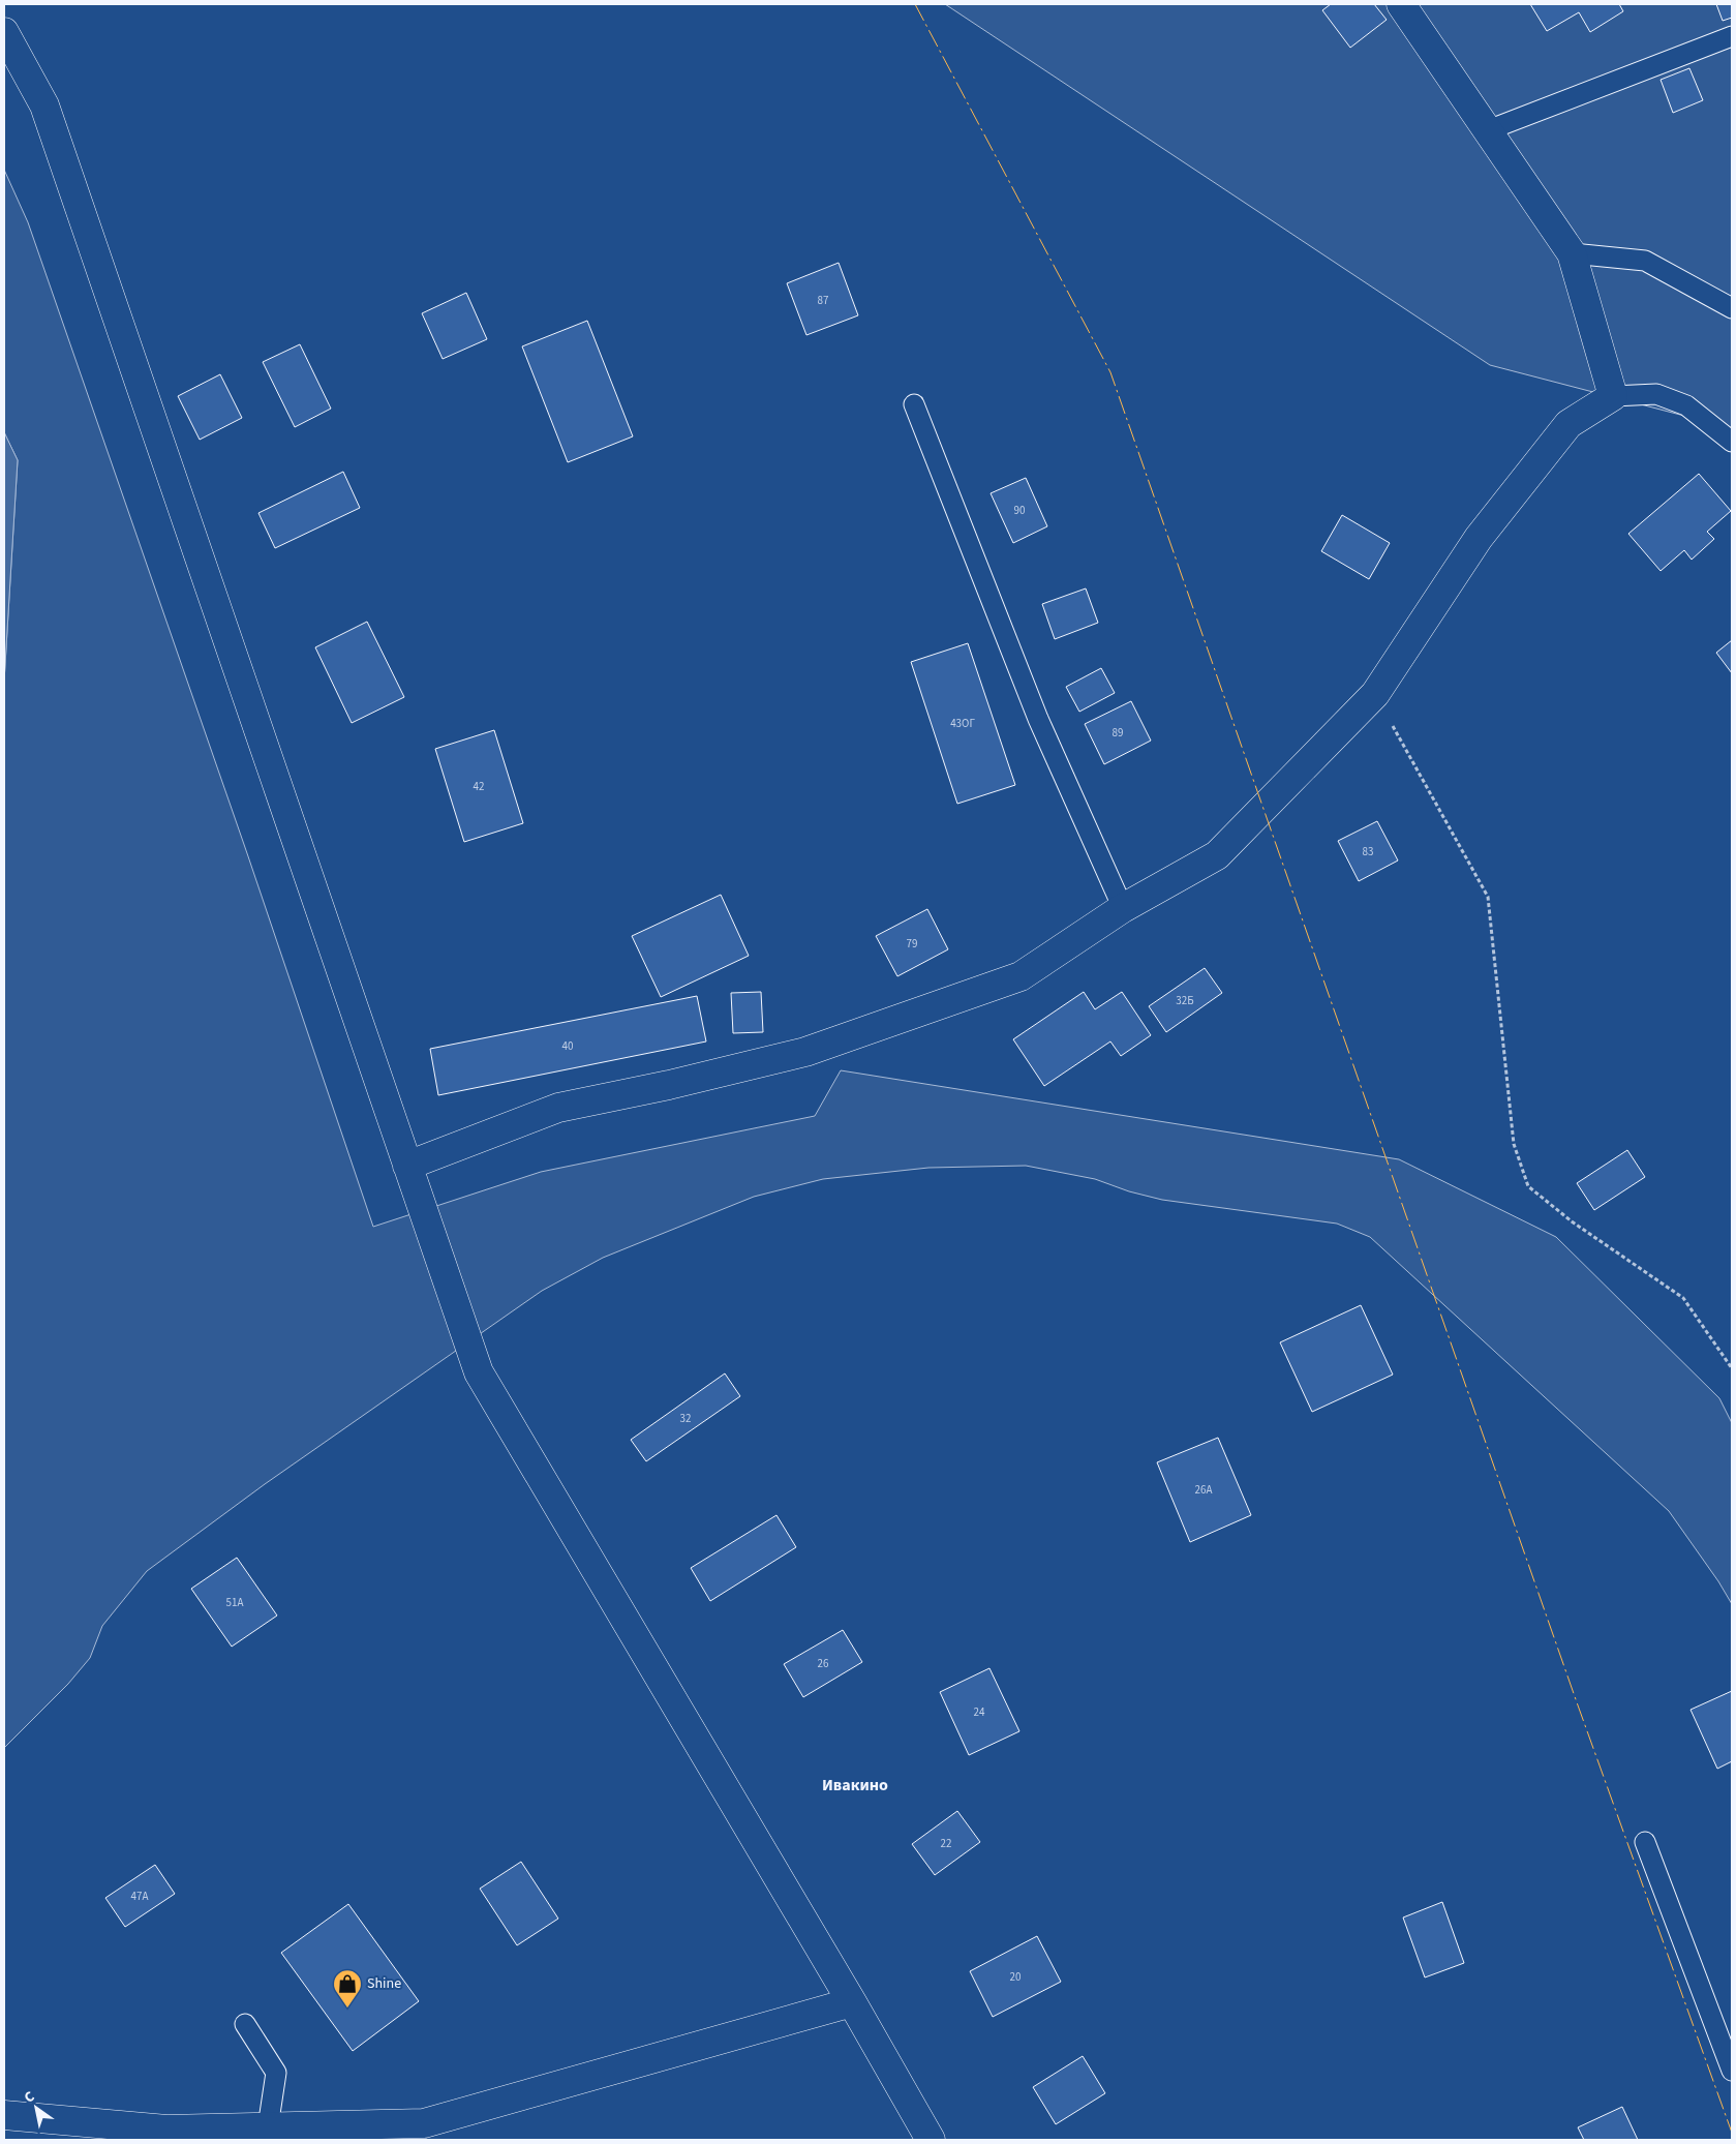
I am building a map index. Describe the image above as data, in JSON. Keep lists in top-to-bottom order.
{
  "districts": ["Ивакино"],
  "places": {
    "shop": ["Shine"]
  },
  "house_numbers": [
    "87",
    "90",
    "43ОГ",
    "89",
    "42",
    "83",
    "79",
    "32Б",
    "40",
    "32",
    "26А",
    "51А",
    "26",
    "24",
    "22",
    "47А",
    "20"
  ],
  "north": "top left"
}
